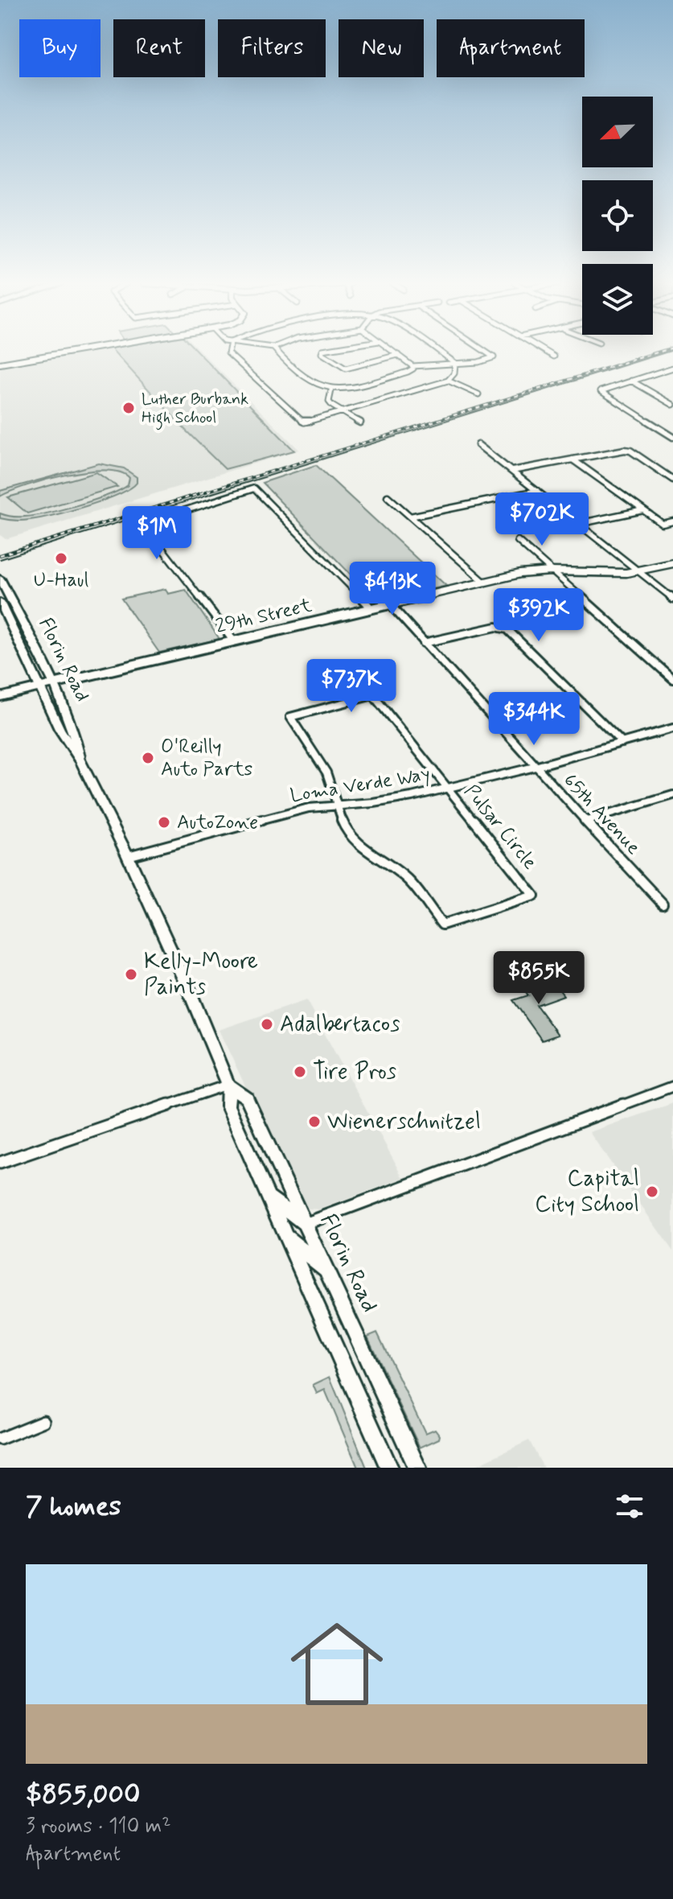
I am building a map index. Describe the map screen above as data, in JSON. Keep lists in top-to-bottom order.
{
  "streets": {
    "main road": ["Florin Road"],
    "street": [
      "29th Street",
      "Loma Verde Way",
      "65th Avenue",
      "Pulsar Circle"
    ]
  },
  "crossings": [
    ["29th Street", "Florin Road"],
    ["29th Street", "65th Avenue"],
    ["Florin Road", "Loma Verde Way"],
    ["Loma Verde Way", "65th Avenue"],
    ["Loma Verde Way", "Pulsar Circle"]
  ],
  "places": [
    "Luther Burbank High School",
    "U-Haul",
    "O'Reilly Auto Parts",
    "AutoZone",
    "Kelly-Moore Paints",
    "Adalbertacos",
    "Tire Pros",
    "Wienerschnitzel",
    "Capital City School"
  ],
  "north": "bottom left",
  "page": {
    "chip": [
      "Buy",
      "Rent",
      "Filters",
      "New",
      "Apartment"
    ],
    "price": [
      "$702K",
      "$1M",
      "$413K",
      "$392K",
      "$737K",
      "$344K",
      "$855K"
    ],
    "heading": "7 homes",
    "list": [
      {
        "name": "$855,000",
        "note": "3 rooms · 110 m² · Apartment"
      }
    ]
  }
}
